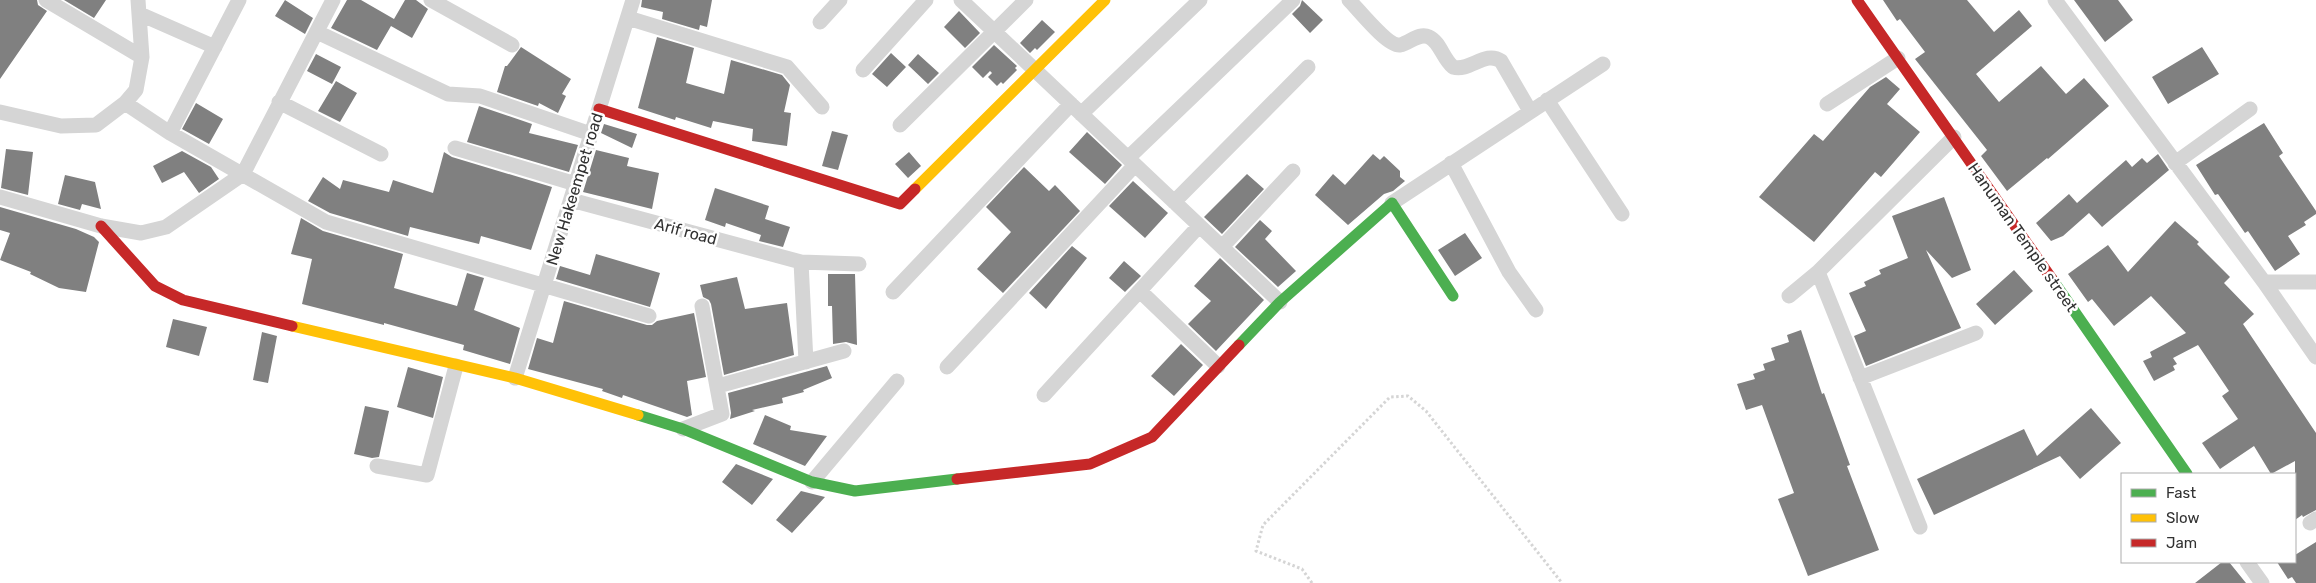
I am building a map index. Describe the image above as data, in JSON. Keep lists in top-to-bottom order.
{
  "streets": {
    "street": ["New Hakeempet road", "Arif road", "Hanuman Temple street"]
  },
  "crossings": [
    ["New Hakeempet road", "Arif road"]
  ],
  "legend": ["Fast", "Slow", "Jam"]
}
